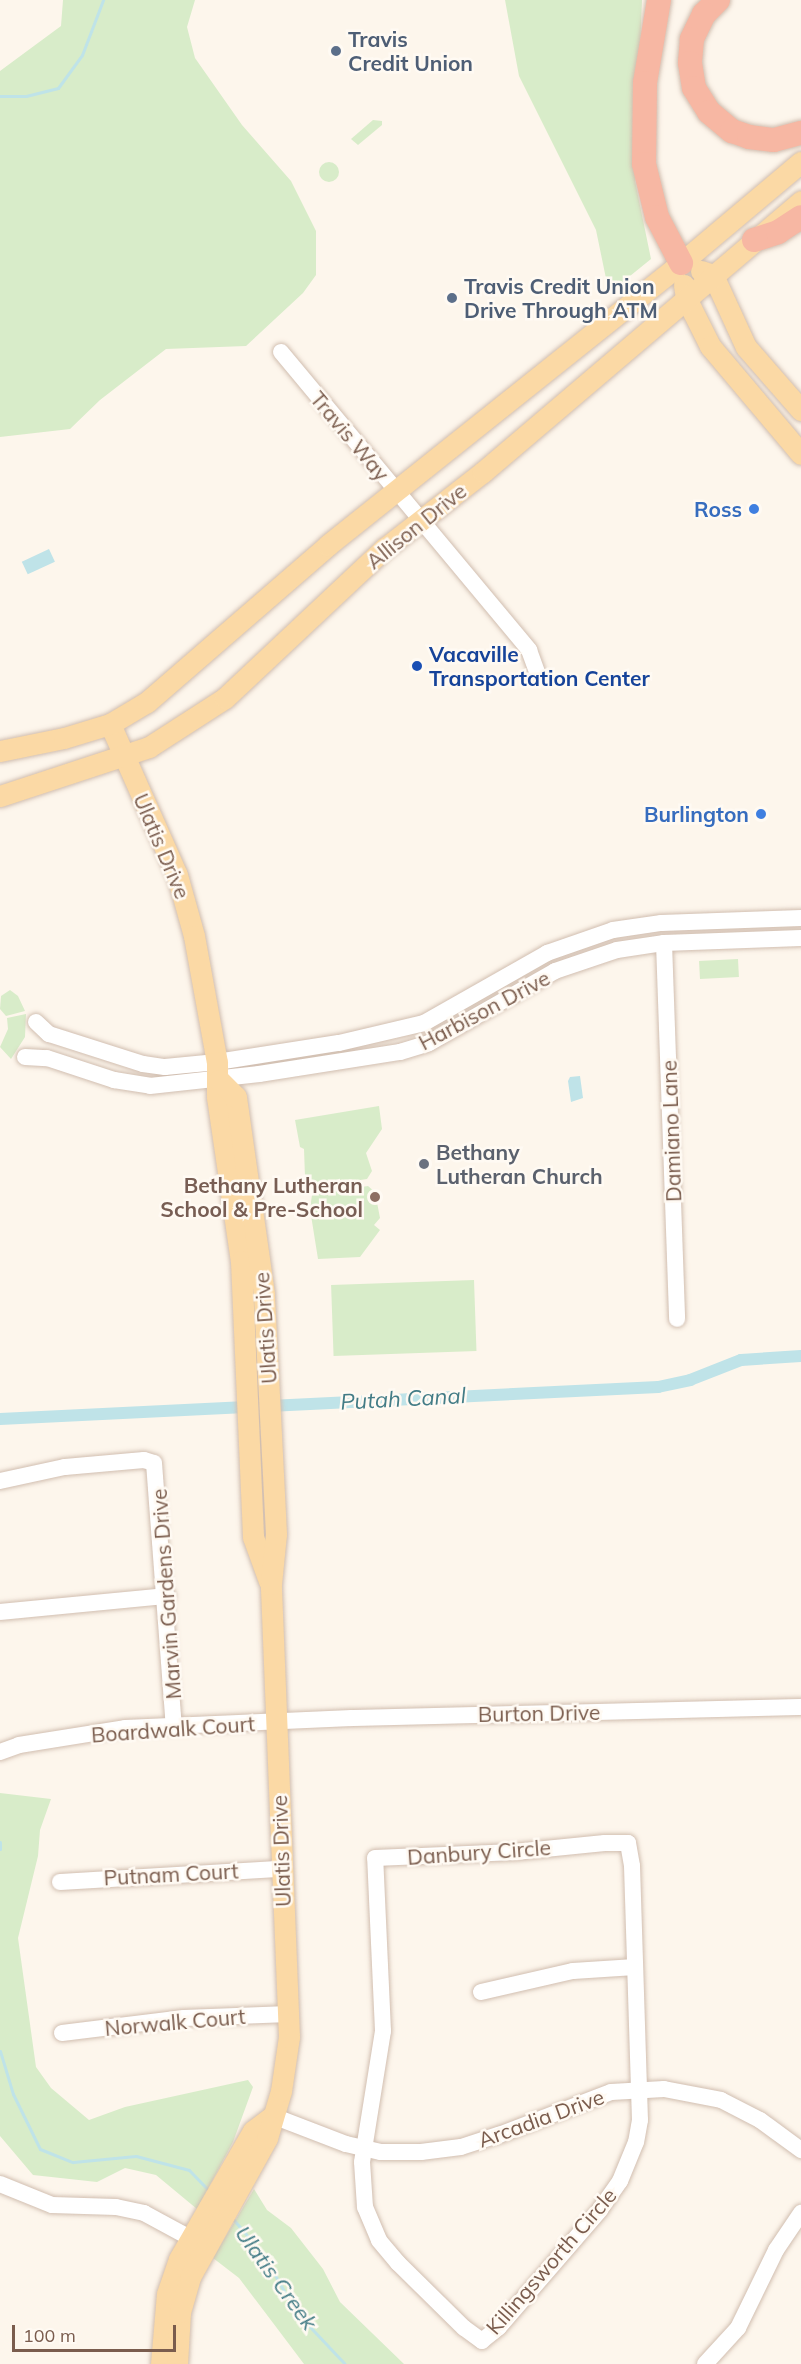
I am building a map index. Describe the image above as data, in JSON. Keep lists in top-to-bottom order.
{
  "streets": {
    "main road": ["Allison Drive", "Ulatis Drive"],
    "street": [
      "Travis Way",
      "Harbison Drive",
      "Damiano Lane",
      "Marvin Gardens Drive",
      "Burton Drive",
      "Boardwalk Court",
      "Danbury Circle",
      "Putnam Court",
      "Norwalk Court",
      "Arcadia Drive",
      "Killingsworth Circle"
    ]
  },
  "crossings": [
    ["Travis Way", "Allison Drive"],
    ["Allison Drive", "Ulatis Drive"],
    ["Ulatis Drive", "Harbison Drive"],
    ["Ulatis Drive", "Burton Drive"],
    ["Ulatis Drive", "Boardwalk Court"],
    ["Ulatis Drive", "Putnam Court"],
    ["Ulatis Drive", "Norwalk Court"],
    ["Ulatis Drive", "Arcadia Drive"],
    ["Harbison Drive", "Damiano Lane"],
    ["Marvin Gardens Drive", "Boardwalk Court"],
    ["Burton Drive", "Boardwalk Court"],
    ["Danbury Circle", "Arcadia Drive"],
    ["Danbury Circle", "Killingsworth Circle"],
    ["Arcadia Drive", "Killingsworth Circle"]
  ],
  "water": ["Putah Canal", "Ulatis Creek"],
  "places": [
    "Travis Credit Union",
    "Travis Credit Union Drive Through ATM",
    "Ross",
    "Vacaville Transportation Center",
    "Burlington",
    "Bethany Lutheran Church",
    "Bethany Lutheran School & Pre-School"
  ],
  "scale_bar": "100 m"
}
